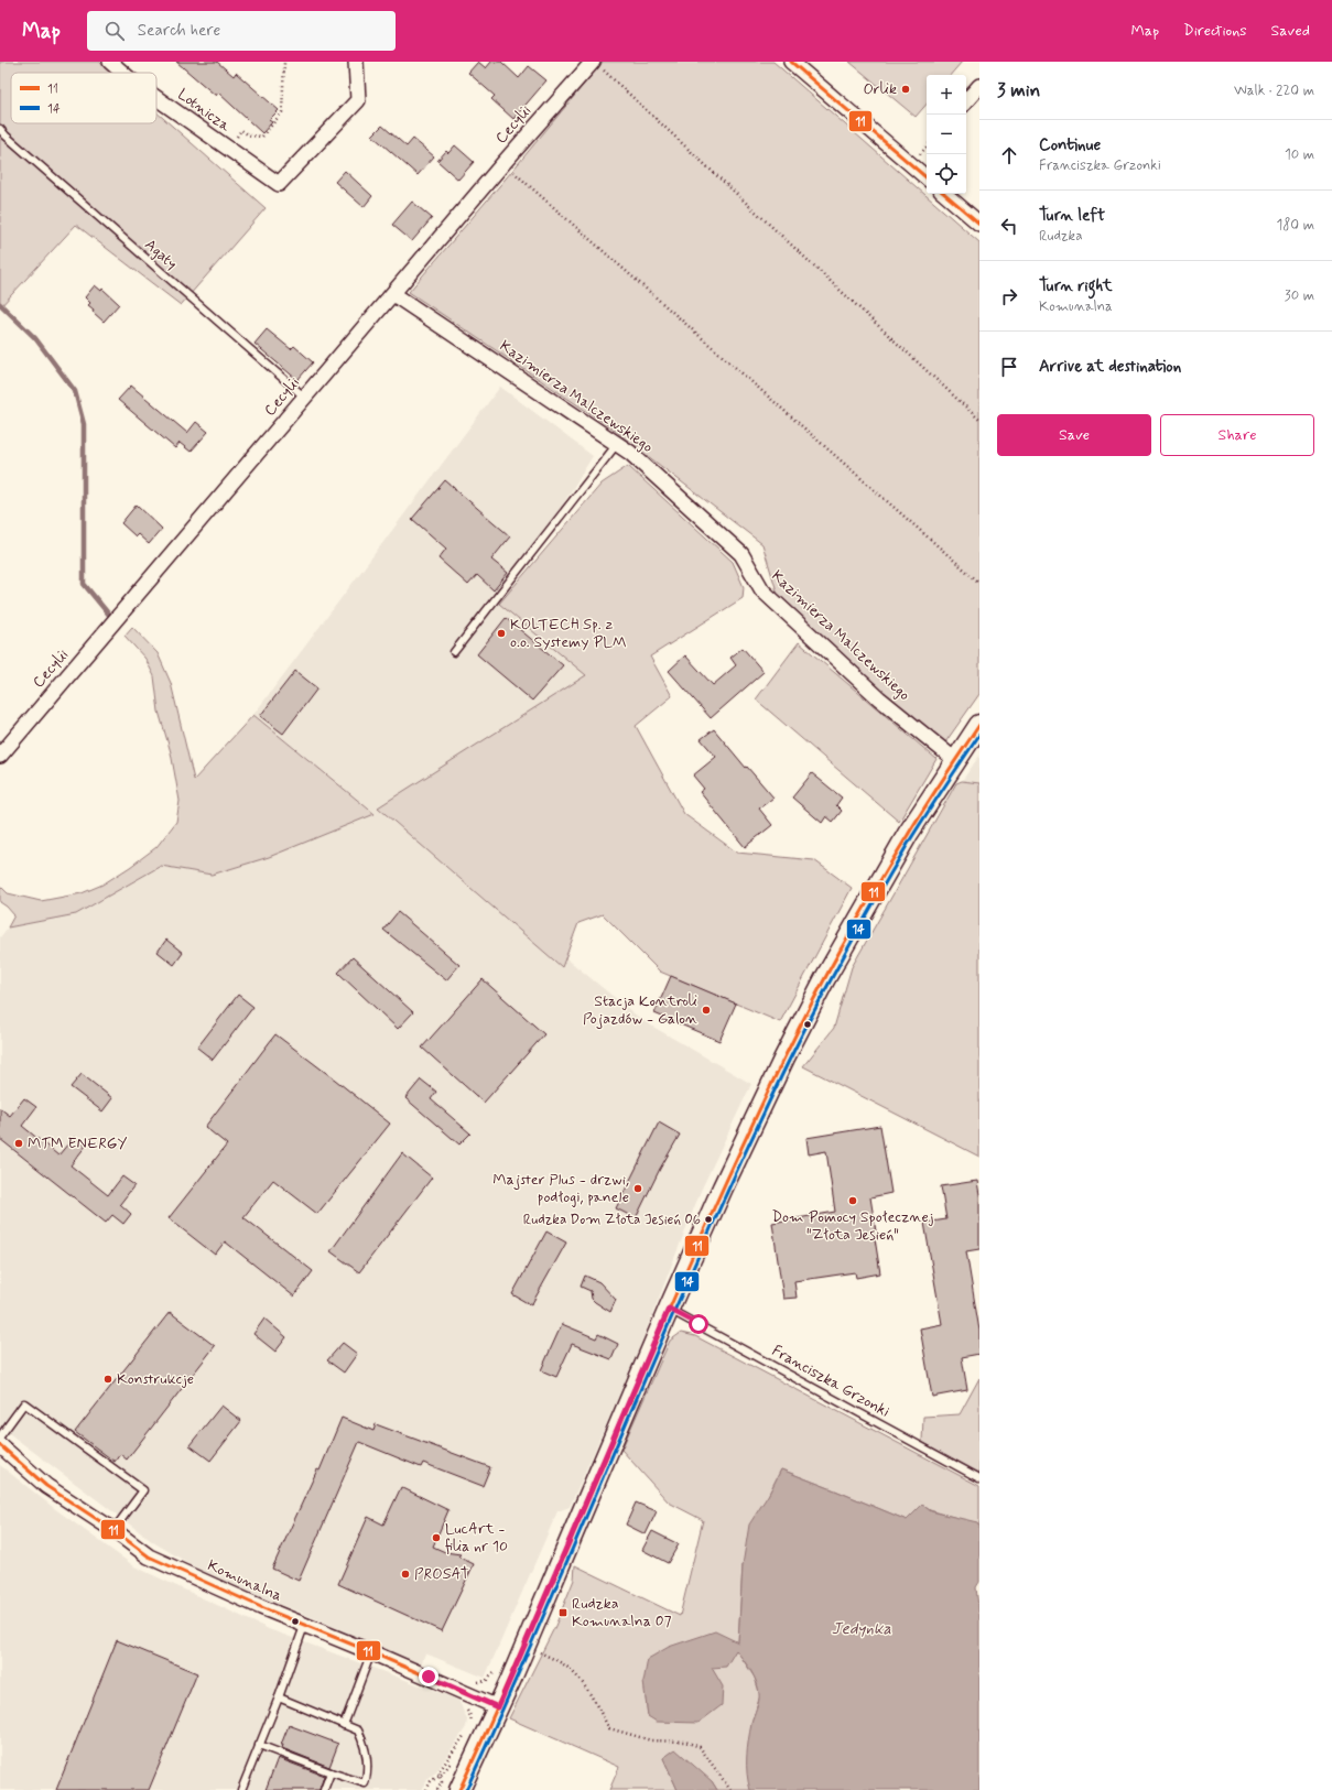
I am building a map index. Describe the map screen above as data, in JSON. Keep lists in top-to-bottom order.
{
  "streets": {
    "street": [
      "Lotnicza",
      "Cecylii",
      "Kazimierza Malczewskiego",
      "Komunalna"
    ],
    "lane": ["Agaty", "Franciszka Grzonki"]
  },
  "crossings": [
    ["Cecylii", "Agaty"],
    ["Cecylii", "Kazimierza Malczewskiego"]
  ],
  "water": ["Jedynka"],
  "places": {
    "other": [
      "Orlik",
      "KOLTECH Sp. z o.o. Systemy PLM",
      "Stacja Kontroli Pojazdów - Galon",
      "MTM ENERGY",
      "Majster Plus - drzwi, podłogi, panele",
      "Dom Pomocy Społecznej \"Złota Jesień\"",
      "Rudzka Dom Złota Jesień 06",
      "Konstrukcje",
      "LucArt - filia nr 10",
      "PROSAT"
    ],
    "transit": ["Rudzka Komunalna 07"]
  },
  "lines": ["transit line 11", "transit line 14"],
  "legend": ["11", "14"],
  "page": {
    "header": "Map",
    "search": "Search here",
    "nav": ["Map", "Directions", "Saved"],
    "heading": ["3 min", "Walk · 220 m"],
    "map_buttons": ["+", "−"],
    "list": [
      ["Continue", "Franciszka Grzonki", "10 m"],
      ["Turn left", "Rudzka", "180 m"],
      ["Turn right", "Komunalna", "30 m"],
      "Arrive at destination"
    ],
    "buttons": ["Save", "Share"]
  }
}
